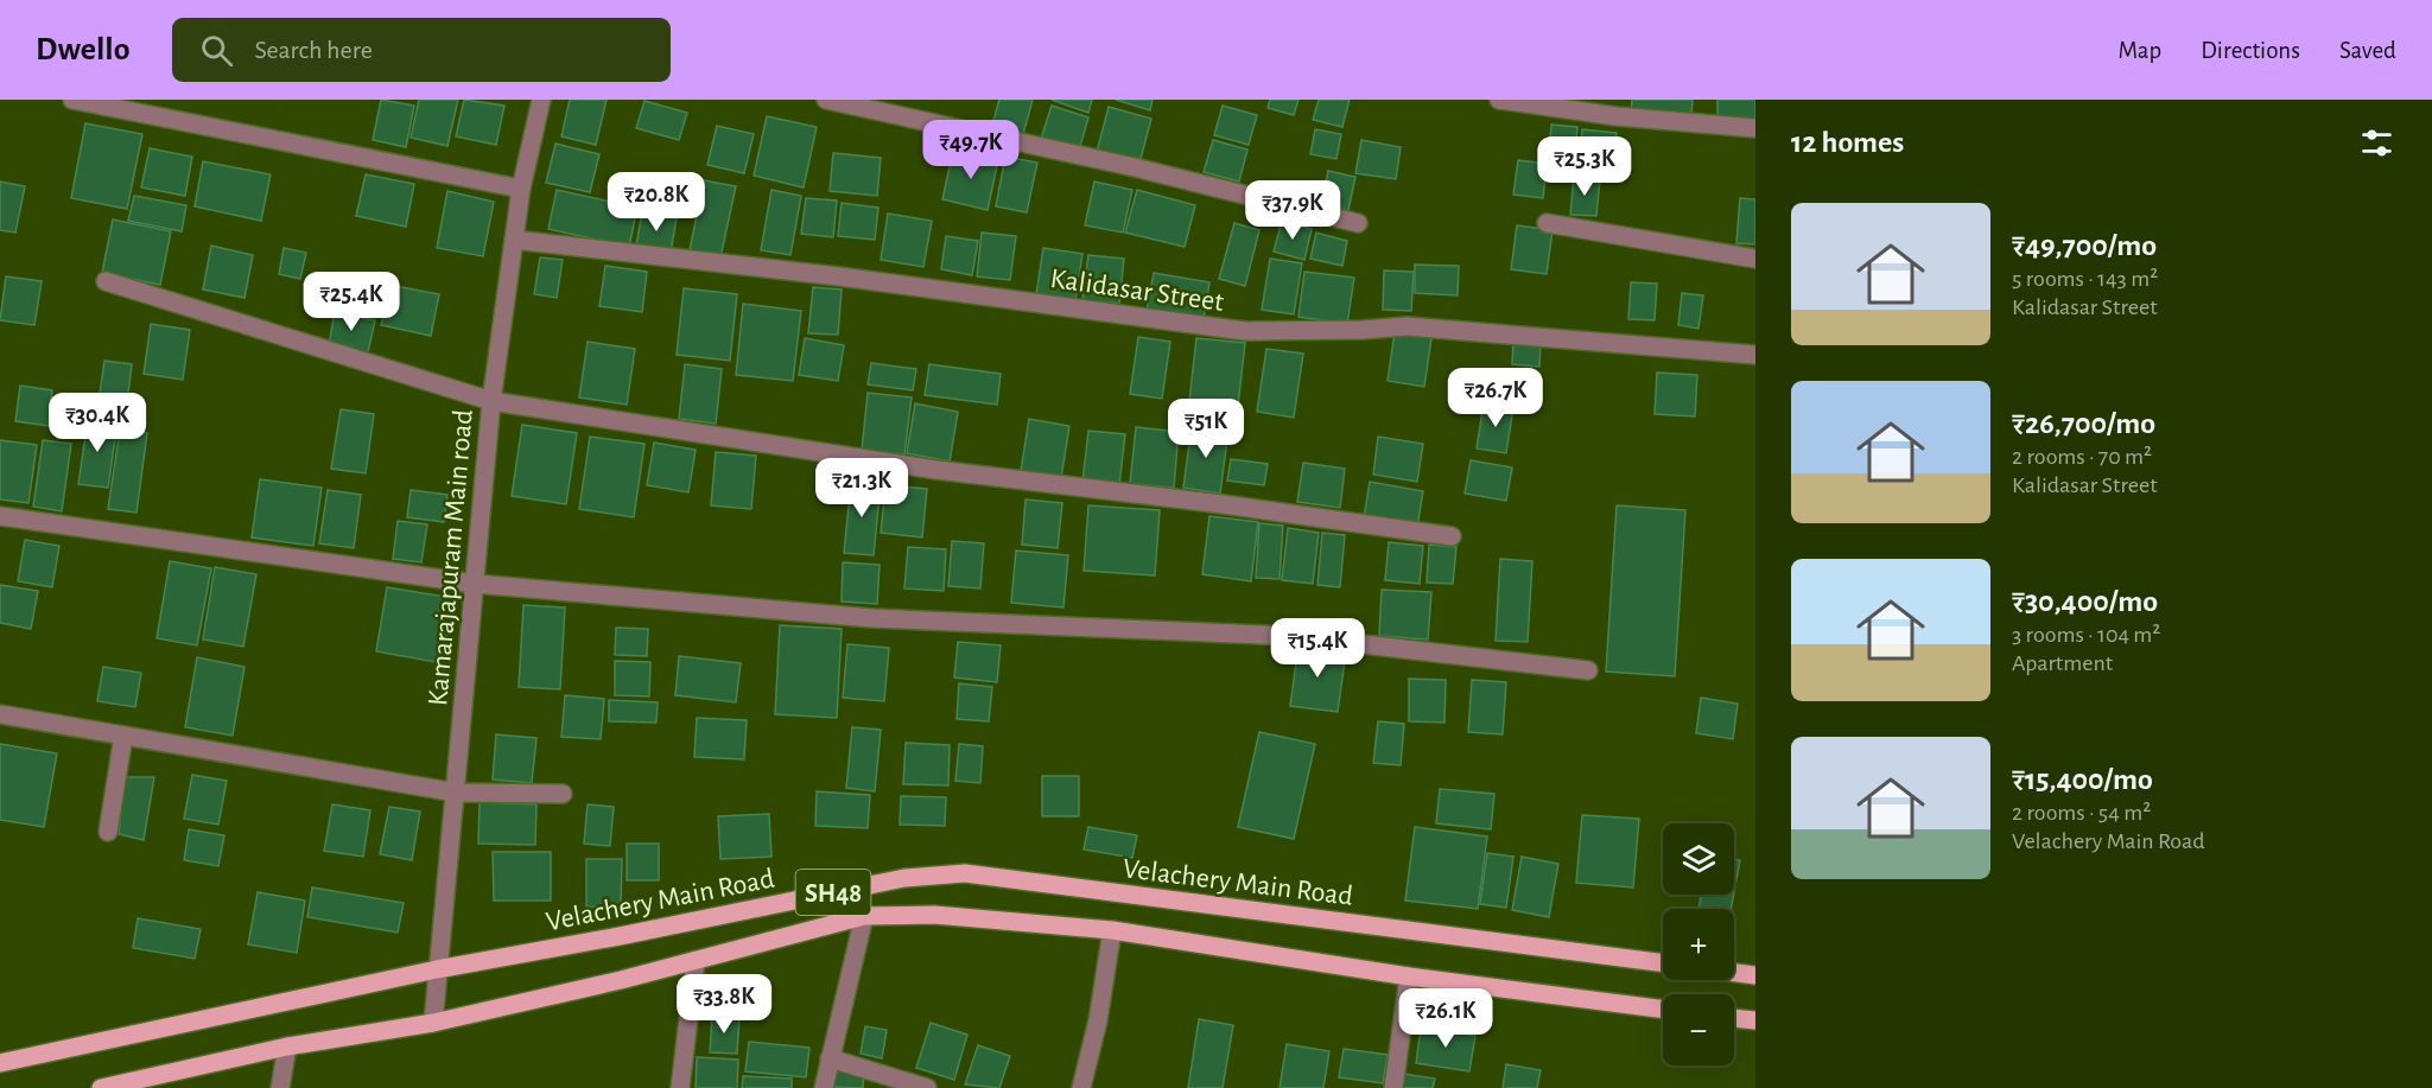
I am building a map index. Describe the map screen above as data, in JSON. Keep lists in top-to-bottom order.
{
  "streets": {
    "main road": ["Velachery Main Road", "SH48"],
    "street": ["Kalidasar Street", "Kamarajapuram Main road"]
  },
  "crossings": [
    ["Kalidasar Street", "Kamarajapuram Main road"],
    ["Kamarajapuram Main road", "Velachery Main Road"],
    ["Kamarajapuram Main road", "SH48"]
  ],
  "page": {
    "header": "Dwello",
    "search": "Search here",
    "nav": ["Map", "Directions", "Saved"],
    "heading": "12 homes",
    "price": [
      "₹49.7K",
      "₹25.3K",
      "₹20.8K",
      "₹37.9K",
      "₹25.4K",
      "₹26.7K",
      "₹30.4K",
      "₹51K",
      "₹21.3K",
      "₹15.4K",
      "₹33.8K",
      "₹26.1K"
    ],
    "list": [
      {
        "name": "₹49,700/mo",
        "note": "5 rooms · 143 m² · Kalidasar Street"
      },
      {
        "name": "₹26,700/mo",
        "note": "2 rooms · 70 m² · Kalidasar Street"
      },
      {
        "name": "₹30,400/mo",
        "note": "3 rooms · 104 m² · Apartment"
      },
      {
        "name": "₹15,400/mo",
        "note": "2 rooms · 54 m² · Velachery Main Road"
      }
    ],
    "map_buttons": ["+", "−"]
  }
}
